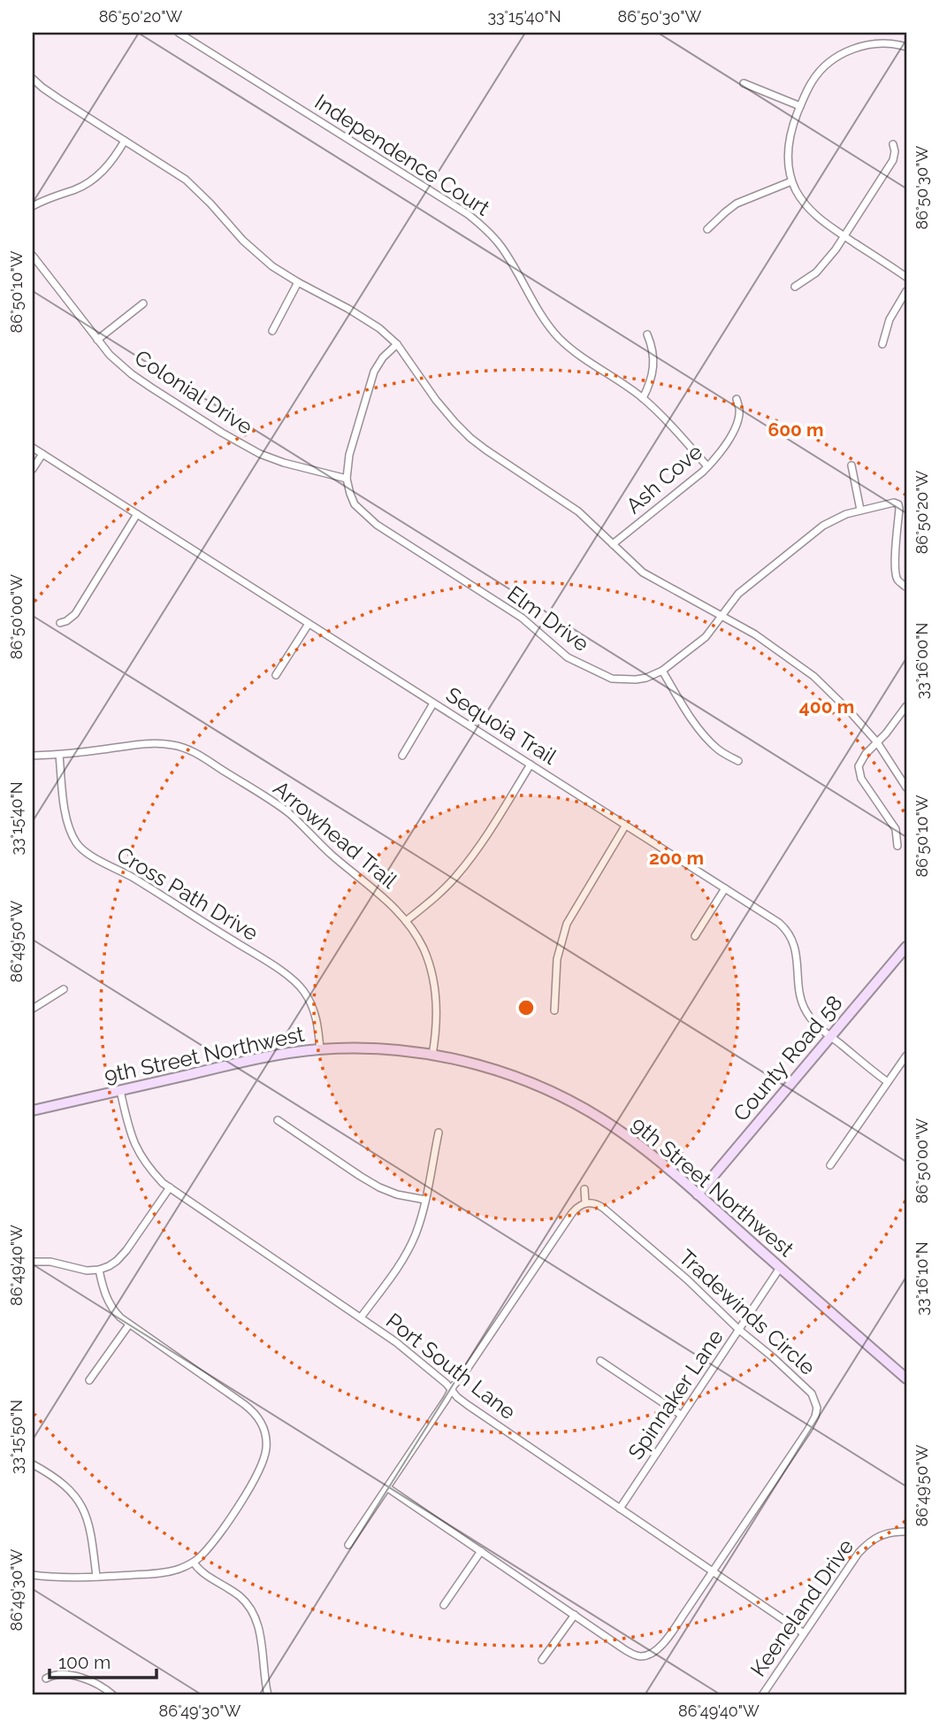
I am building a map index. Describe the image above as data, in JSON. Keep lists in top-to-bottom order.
{
  "streets": {
    "street": [
      "Independence Court",
      "Colonial Drive",
      "Ash Cove",
      "Elm Drive",
      "Sequoia Trail",
      "Arrowhead Trail",
      "Cross Path Drive",
      "9th Street Northwest",
      "County Road 58",
      "Tradewinds Circle",
      "Port South Lane",
      "Spinnaker Lane",
      "Keeneland Drive"
    ]
  },
  "crossings": [
    ["Independence Court", "Ash Cove"],
    ["Colonial Drive", "Elm Drive"],
    ["Sequoia Trail", "County Road 58"],
    ["Arrowhead Trail", "Cross Path Drive"],
    ["Arrowhead Trail", "9th Street Northwest"],
    ["Cross Path Drive", "9th Street Northwest"],
    ["9th Street Northwest", "County Road 58"],
    ["9th Street Northwest", "Port South Lane"],
    ["9th Street Northwest", "Spinnaker Lane"],
    ["Tradewinds Circle", "Port South Lane"],
    ["Tradewinds Circle", "Spinnaker Lane"],
    ["Port South Lane", "Spinnaker Lane"],
    ["Port South Lane", "Keeneland Drive"]
  ],
  "scale_bar": "100 m",
  "coordinates": [
    "86°50'20\"W",
    "33°15'40\"N",
    "86°50'30\"W",
    "86°50'10\"W",
    "86°50'00\"W",
    "33°16'00\"N",
    "86°49'50\"W",
    "86°49'40\"W",
    "33°16'10\"N",
    "33°15'50\"N",
    "86°49'30\"W"
  ],
  "rings": ["600 m", "400 m", "200 m"]
}
